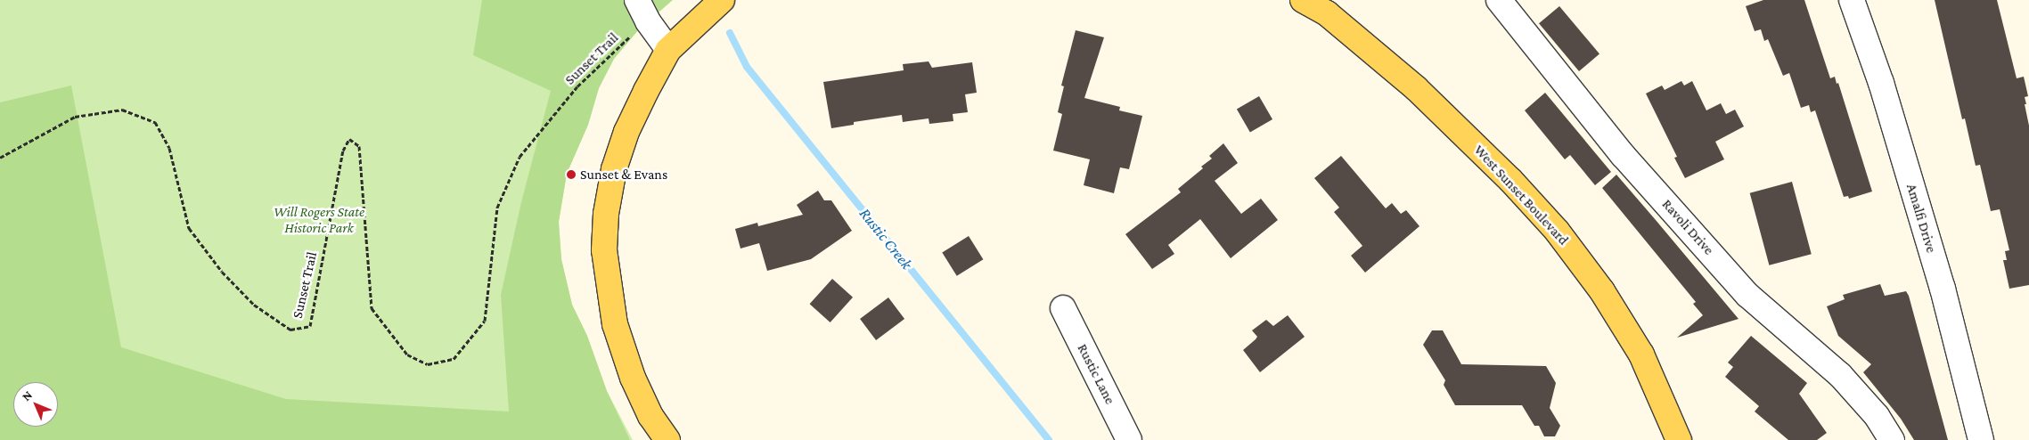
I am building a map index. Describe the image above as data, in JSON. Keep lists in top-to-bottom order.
{
  "streets": {
    "main road": ["West Sunset Boulevard"],
    "street": ["Amalfi Drive", "Ravoli Drive", "Rustic Lane"],
    "path": ["Sunset Trail"]
  },
  "water": ["Rustic Creek"],
  "parks": ["Will Rogers State Historic Park"],
  "places": ["Sunset & Evans"],
  "north": "top left"
}
